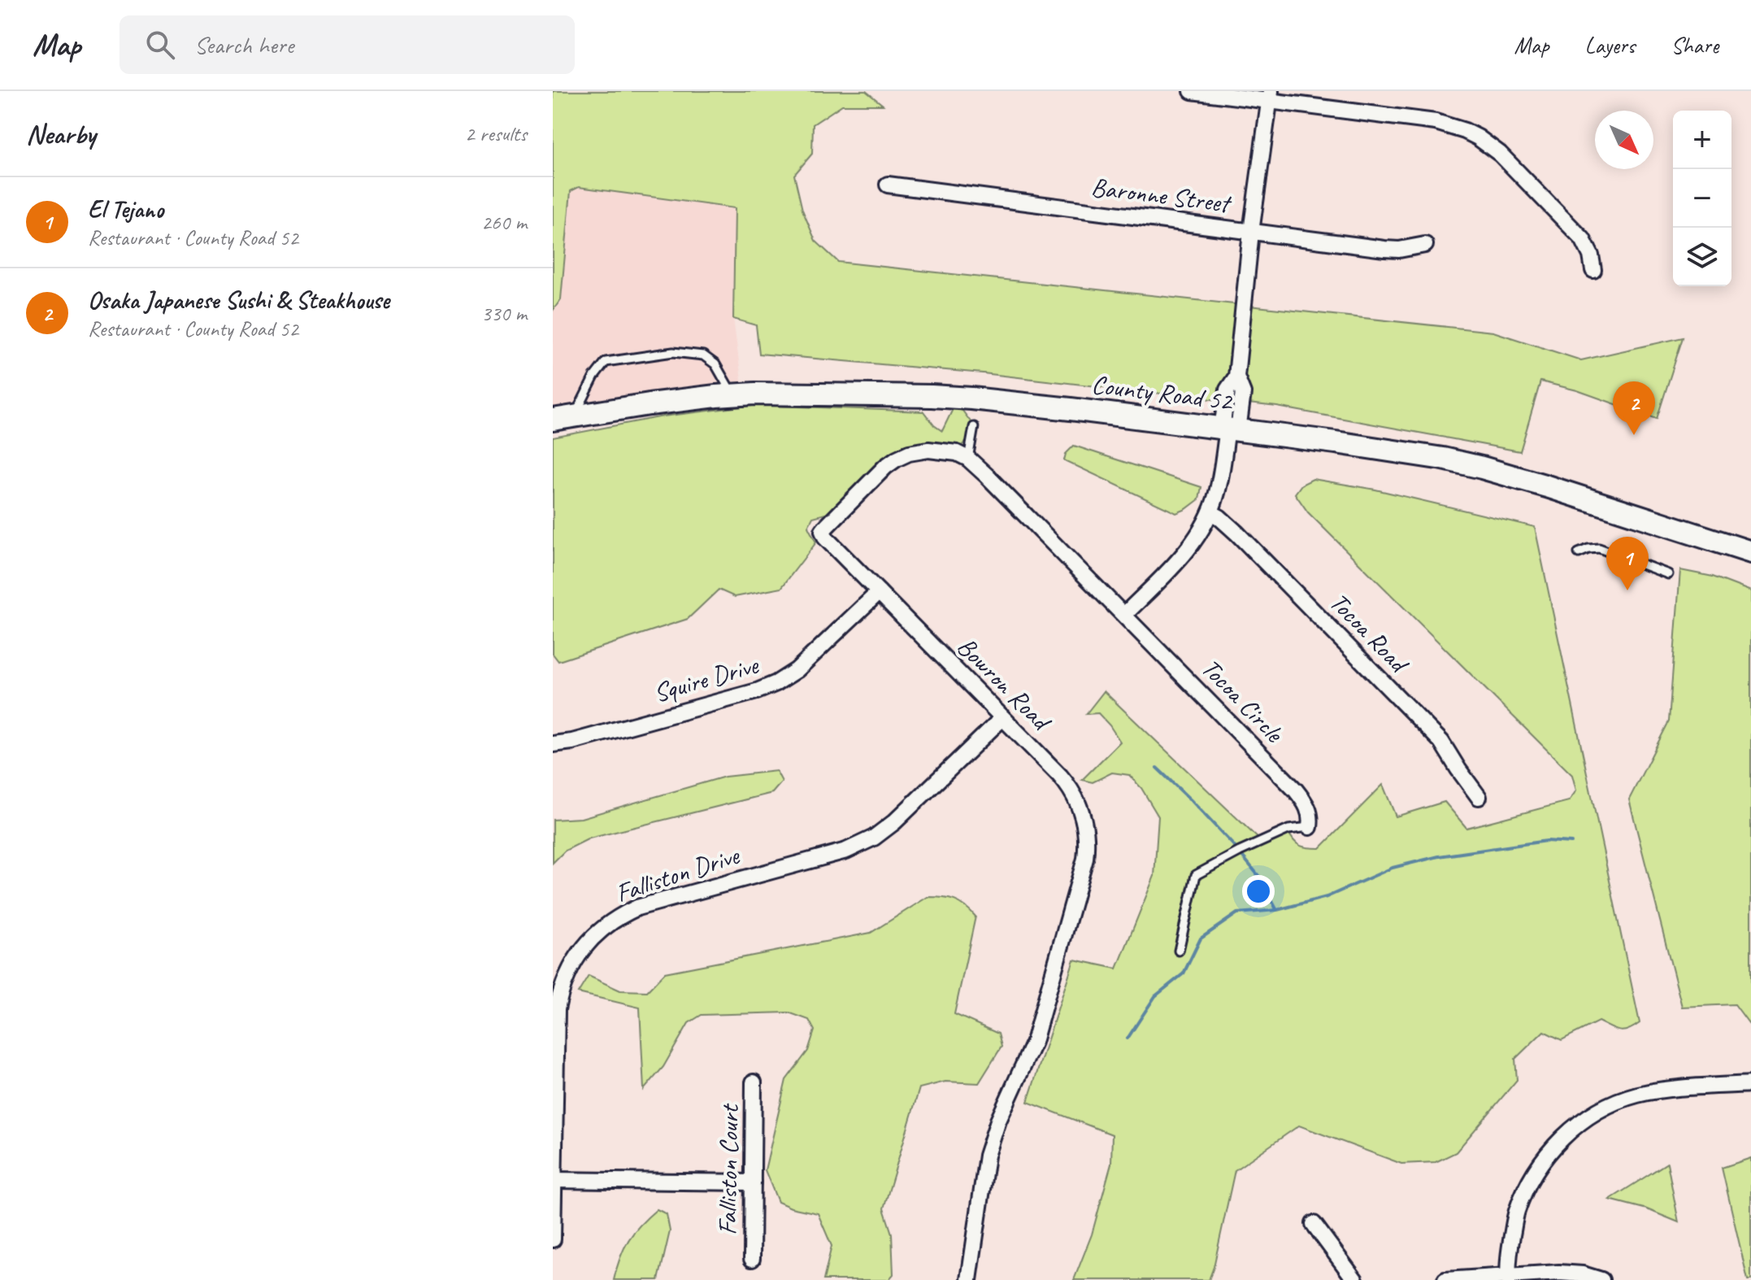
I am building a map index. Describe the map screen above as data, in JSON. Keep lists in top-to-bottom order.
{
  "streets": {
    "main road": ["County Road 52"],
    "street": [
      "Baronne Street",
      "Tocoa Road",
      "Squire Drive",
      "Bowron Road",
      "Tocoa Circle",
      "Falliston Drive",
      "Falliston Court"
    ]
  },
  "crossings": [
    ["Squire Drive", "Bowron Road"],
    ["Bowron Road", "Tocoa Circle"],
    ["Bowron Road", "Falliston Drive"]
  ],
  "north": "bottom right",
  "page": {
    "header": "Map",
    "search": "Search here",
    "nav": ["Map", "Layers", "Share"],
    "heading": ["Nearby", "2 results"],
    "map_buttons": ["+", "−"],
    "list": [
      {
        "mark": "1",
        "name": "El Tejano",
        "note": "Restaurant · County Road 52",
        "value": "260 m"
      },
      {
        "mark": "2",
        "name": "Osaka Japanese Sushi & Steakhouse",
        "note": "Restaurant · County Road 52",
        "value": "330 m"
      }
    ],
    "pins": ["2", "1"]
  }
}
